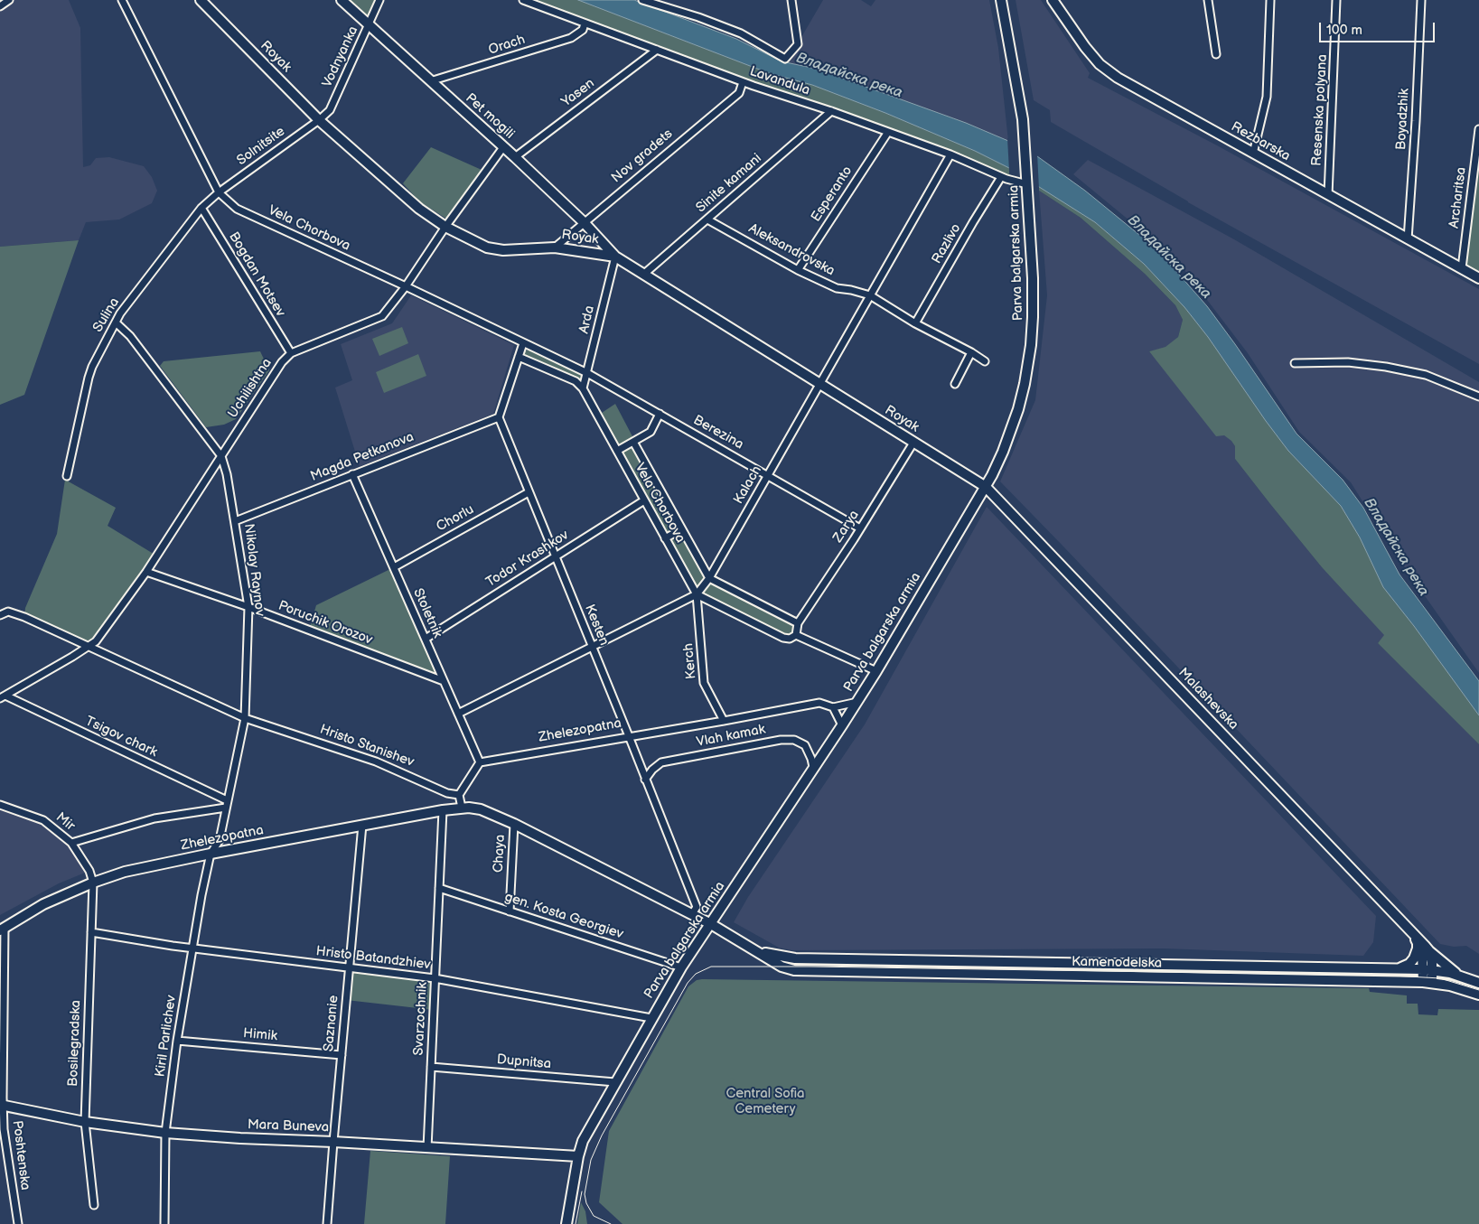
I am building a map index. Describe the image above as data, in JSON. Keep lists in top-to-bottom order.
{
  "streets": {
    "street": [
      "Orach",
      "Royak",
      "Vodnyanka",
      "Lavandula",
      "Yasen",
      "Resenska polyana",
      "Pet mogili",
      "Boyadzhik",
      "Rezbarska",
      "Solnitsite",
      "Nov gradets",
      "Sinite kamani",
      "Esperanto",
      "Archaritsa",
      "Vela Chorbova",
      "Razlivo",
      "Aleksandrovska",
      "Parva balgarska armia",
      "Bogdan Motsev",
      "Sulina",
      "Arda",
      "Uchilishtna",
      "Berezina",
      "Magda Petkanova",
      "Kalach",
      "Chorlu",
      "Zarya",
      "Todor Krashkov",
      "Nikolay Raynov",
      "Stoletnik",
      "Poruchik Orozov",
      "Kesten",
      "Kerch",
      "Malashevska",
      "Zhelezopatna",
      "Vlah kamak",
      "Tsigov chark",
      "Hristo Stanishev",
      "Mir",
      "Chaya",
      "gen. Kosta Georgiev",
      "Hristo Batandzhiev",
      "Kamenodelska",
      "Svarzochnik",
      "Saznanie",
      "Himik",
      "Kiril Parlichev",
      "Bosilegradska",
      "Dupnitsa",
      "Mara Buneva",
      "Poshtenska"
    ]
  },
  "crossings": [
    ["Orach", "Lavandula"],
    ["Orach", "Pet mogili"],
    ["Royak", "Vodnyanka"],
    ["Royak", "Pet mogili"],
    ["Royak", "Solnitsite"],
    ["Royak", "Nov gradets"],
    ["Royak", "Sinite kamani"],
    ["Royak", "Parva balgarska armia"],
    ["Royak", "Arda"],
    ["Royak", "Uchilishtna"],
    ["Royak", "Kalach"],
    ["Royak", "Zarya"],
    ["Royak", "Malashevska"],
    ["Vodnyanka", "Pet mogili"],
    ["Vodnyanka", "Solnitsite"],
    ["Lavandula", "Yasen"],
    ["Lavandula", "Nov gradets"],
    ["Lavandula", "Sinite kamani"],
    ["Lavandula", "Esperanto"],
    ["Lavandula", "Razlivo"],
    ["Lavandula", "Parva balgarska armia"],
    ["Lavandula", "Kalach"],
    ["Yasen", "Pet mogili"],
    ["Resenska polyana", "Rezbarska"],
    ["Pet mogili", "Nov gradets"],
    ["Pet mogili", "Arda"],
    ["Pet mogili", "Uchilishtna"],
    ["Boyadzhik", "Rezbarska"],
    ["Rezbarska", "Archaritsa"],
    ["Solnitsite", "Vela Chorbova"],
    ["Solnitsite", "Sulina"],
    ["Sinite kamani", "Aleksandrovska"],
    ["Esperanto", "Aleksandrovska"],
    ["Vela Chorbova", "Sulina"],
    ["Vela Chorbova", "Arda"],
    ["Vela Chorbova", "Uchilishtna"],
    ["Vela Chorbova", "Berezina"],
    ["Vela Chorbova", "Kalach"],
    ["Vela Chorbova", "Todor Krashkov"],
    ["Vela Chorbova", "Kerch"],
    ["Razlivo", "Aleksandrovska"],
    ["Aleksandrovska", "Kalach"],
    ["Parva balgarska armia", "Malashevska"],
    ["Parva balgarska armia", "Vlah kamak"],
    ["Parva balgarska armia", "gen. Kosta Georgiev"],
    ["Parva balgarska armia", "Hristo Batandzhiev"],
    ["Parva balgarska armia", "Kamenodelska"],
    ["Parva balgarska armia", "Dupnitsa"],
    ["Parva balgarska armia", "Mara Buneva"],
    ["Bogdan Motsev", "Sulina"],
    ["Bogdan Motsev", "Uchilishtna"],
    ["Sulina", "Nikolay Raynov"],
    ["Arda", "Berezina"],
    ["Uchilishtna", "Nikolay Raynov"],
    ["Uchilishtna", "Poruchik Orozov"],
    ["Uchilishtna", "Tsigov chark"],
    ["Uchilishtna", "Hristo Stanishev"],
    ["Berezina", "Kalach"],
    ["Berezina", "Zarya"],
    ["Magda Petkanova", "Nikolay Raynov"],
    ["Magda Petkanova", "Stoletnik"],
    ["Magda Petkanova", "Kesten"],
    ["Kalach", "Stoletnik"],
    ["Kalach", "Kesten"],
    ["Kalach", "Kerch"],
    ["Chorlu", "Stoletnik"],
    ["Chorlu", "Kesten"],
    ["Todor Krashkov", "Stoletnik"],
    ["Todor Krashkov", "Kesten"],
    ["Nikolay Raynov", "Poruchik Orozov"],
    ["Nikolay Raynov", "Zhelezopatna"],
    ["Nikolay Raynov", "Tsigov chark"],
    ["Nikolay Raynov", "Hristo Stanishev"],
    ["Nikolay Raynov", "Kiril Parlichev"],
    ["Stoletnik", "Poruchik Orozov"],
    ["Stoletnik", "Zhelezopatna"],
    ["Kesten", "Zhelezopatna"],
    ["Kesten", "Vlah kamak"],
    ["Kerch", "Zhelezopatna"],
    ["Kerch", "Vlah kamak"],
    ["Malashevska", "Kamenodelska"],
    ["Zhelezopatna", "Vlah kamak"],
    ["Zhelezopatna", "Mir"],
    ["Zhelezopatna", "Svarzochnik"],
    ["Zhelezopatna", "Saznanie"],
    ["Zhelezopatna", "Kiril Parlichev"],
    ["Zhelezopatna", "Bosilegradska"],
    ["Zhelezopatna", "Poshtenska"],
    ["Mir", "Bosilegradska"],
    ["Chaya", "gen. Kosta Georgiev"],
    ["gen. Kosta Georgiev", "Svarzochnik"],
    ["Hristo Batandzhiev", "Svarzochnik"],
    ["Hristo Batandzhiev", "Saznanie"],
    ["Hristo Batandzhiev", "Kiril Parlichev"],
    ["Hristo Batandzhiev", "Bosilegradska"],
    ["Svarzochnik", "Dupnitsa"],
    ["Svarzochnik", "Mara Buneva"],
    ["Saznanie", "Himik"],
    ["Saznanie", "Mara Buneva"],
    ["Himik", "Kiril Parlichev"],
    ["Kiril Parlichev", "Mara Buneva"],
    ["Bosilegradska", "Mara Buneva"],
    ["Mara Buneva", "Poshtenska"]
  ],
  "water": ["Владайска река"],
  "parks": ["Central Sofia Cemetery"],
  "scale_bar": "100 m"
}
